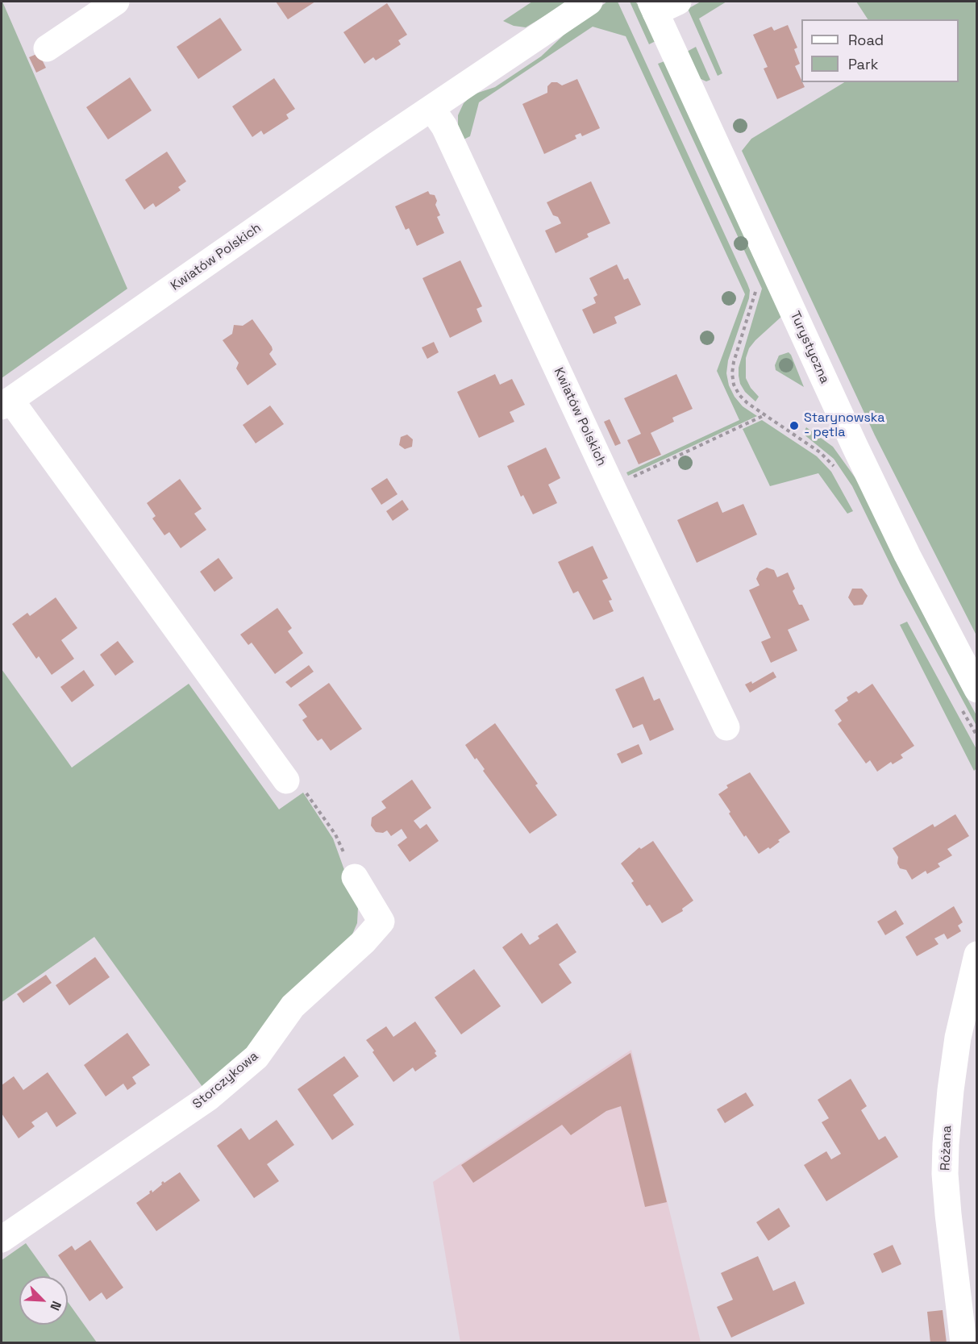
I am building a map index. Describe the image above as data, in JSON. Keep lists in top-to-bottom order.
{
  "streets": {
    "street": [
      "Kwiatów Polskich",
      "Turystyczna",
      "Storczykowa",
      "Różana"
    ]
  },
  "places": ["Starynowska - pętla"],
  "legend": ["Road", "Park"],
  "north": "bottom right"
}
